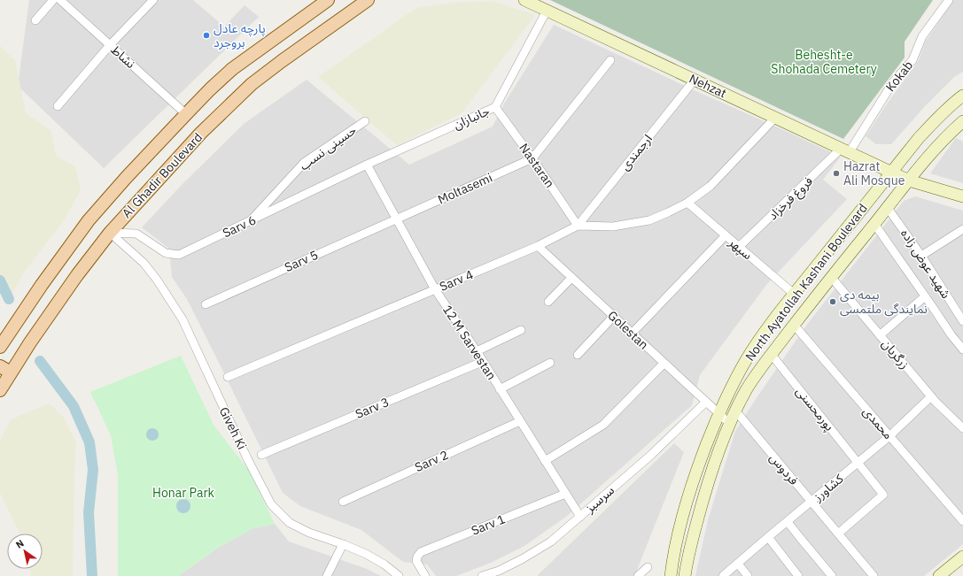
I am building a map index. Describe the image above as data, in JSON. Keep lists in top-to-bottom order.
{
  "streets": {
    "main road": ["Nehzat", "Al Ghadir Boulevard", "North Ayatollah Kashani Boulevard"],
    "street": [
      "نشاط",
      "Kokab",
      "جانبازان",
      "حسینی نسب",
      "ارجمندی",
      "Nastaran",
      "Moltasemi",
      "فروغ فرخزاد",
      "Sarv 6",
      "سپهر",
      "Sarv 5",
      "شهید عوض زاده",
      "Sarv 4",
      "Golestan",
      "12 M Sarvestan",
      "زرگریان",
      "Sarv 3",
      "پورمحسنی",
      "محمدی",
      "Giveh Ki",
      "Sarv 2",
      "فردوس",
      "کشاورز",
      "سرسبز",
      "Sarv 1"
    ]
  },
  "crossings": [
    ["نشاط", "Al Ghadir Boulevard"],
    ["Kokab", "Nehzat"],
    ["Kokab", "فروغ فرخزاد"],
    ["Nehzat", "جانبازان"],
    ["Nehzat", "ارجمندی"],
    ["Nehzat", "فروغ فرخزاد"],
    ["Nehzat", "Sarv 4"],
    ["Nehzat", "North Ayatollah Kashani Boulevard"],
    ["جانبازان", "Nastaran"],
    ["جانبازان", "Sarv 6"],
    ["جانبازان", "12 M Sarvestan"],
    ["حسینی نسب", "Sarv 6"],
    ["ارجمندی", "Nastaran"],
    ["ارجمندی", "Sarv 4"],
    ["Nastaran", "Moltasemi"],
    ["Nastaran", "Sarv 4"],
    ["Al Ghadir Boulevard", "Sarv 6"],
    ["Al Ghadir Boulevard", "Giveh Ki"],
    ["Moltasemi", "Sarv 5"],
    ["Moltasemi", "12 M Sarvestan"],
    ["فروغ فرخزاد", "سپهر"],
    ["Sarv 6", "12 M Sarvestan"],
    ["Sarv 6", "Giveh Ki"],
    ["سپهر", "Sarv 4"],
    ["سپهر", "North Ayatollah Kashani Boulevard"],
    ["Sarv 5", "12 M Sarvestan"],
    ["شهید عوض زاده", "North Ayatollah Kashani Boulevard"],
    ["Sarv 4", "Golestan"],
    ["Sarv 4", "12 M Sarvestan"],
    ["North Ayatollah Kashani Boulevard", "Golestan"],
    ["North Ayatollah Kashani Boulevard", "زرگریان"],
    ["North Ayatollah Kashani Boulevard", "پورمحسنی"],
    ["North Ayatollah Kashani Boulevard", "محمدی"],
    ["North Ayatollah Kashani Boulevard", "فردوس"],
    ["Golestan", "سرسبز"],
    ["12 M Sarvestan", "Sarv 3"],
    ["12 M Sarvestan", "Sarv 2"],
    ["12 M Sarvestan", "سرسبز"],
    ["12 M Sarvestan", "Sarv 1"],
    ["زرگریان", "کشاورز"],
    ["پورمحسنی", "فردوس"],
    ["پورمحسنی", "کشاورز"],
    ["محمدی", "کشاورز"],
    ["فردوس", "کشاورز"]
  ],
  "parks": ["Behesht-e Shohada Cemetery", "Honar Park"],
  "places": ["پارچه عادل بروجرد", "Hazrat Ali Mosque", "بیمه دی نمایندگی ملتمسی"],
  "north": "top left"
}
